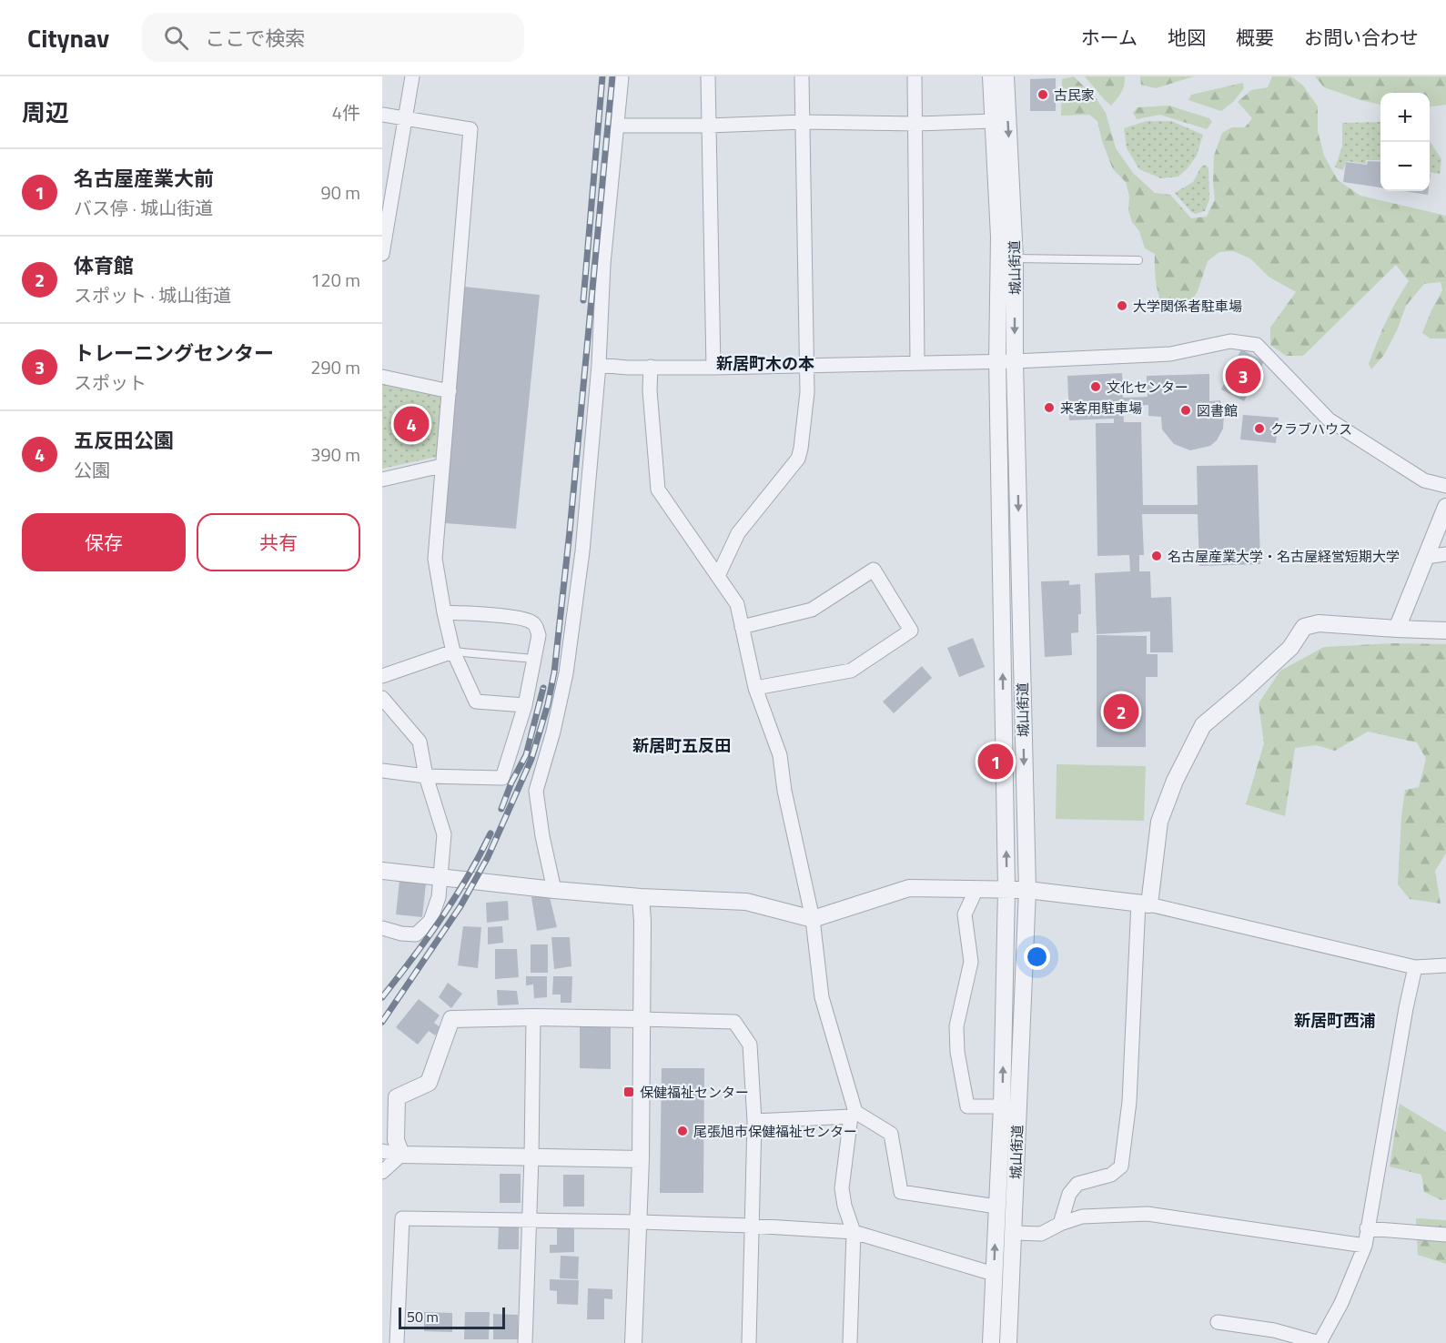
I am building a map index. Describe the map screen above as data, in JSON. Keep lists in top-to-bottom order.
{
  "streets": {
    "street": ["城山街道"]
  },
  "districts": ["新居町木の本", "新居町五反田", "新居町西浦"],
  "places": {
    "other": [
      "古民家",
      "大学関係者駐車場",
      "文化センター",
      "来客用駐車場",
      "図書館",
      "クラブハウス",
      "名古屋産業大学・名古屋経営短期大学",
      "尾張旭市保健福祉センター"
    ],
    "transit": ["保健福祉センター"]
  },
  "scale_bar": "50 m",
  "page": {
    "header": "Citynav",
    "search": "ここで検索",
    "nav": [
      "ホーム",
      "地図",
      "概要",
      "お問い合わせ"
    ],
    "heading": ["周辺", "4件"],
    "map_buttons": ["+", "−"],
    "list": [
      {
        "mark": "1",
        "name": "名古屋産業大前",
        "note": "バス停 · 城山街道",
        "value": "90 m"
      },
      {
        "mark": "2",
        "name": "体育館",
        "note": "スポット · 城山街道",
        "value": "120 m"
      },
      {
        "mark": "3",
        "name": "トレーニングセンター",
        "note": "スポット",
        "value": "290 m"
      },
      {
        "mark": "4",
        "name": "五反田公園",
        "note": "公園",
        "value": "390 m"
      }
    ],
    "pins": [
      "3",
      "4",
      "2",
      "1"
    ],
    "buttons": ["保存", "共有"],
    "scale": "50 m"
  }
}
